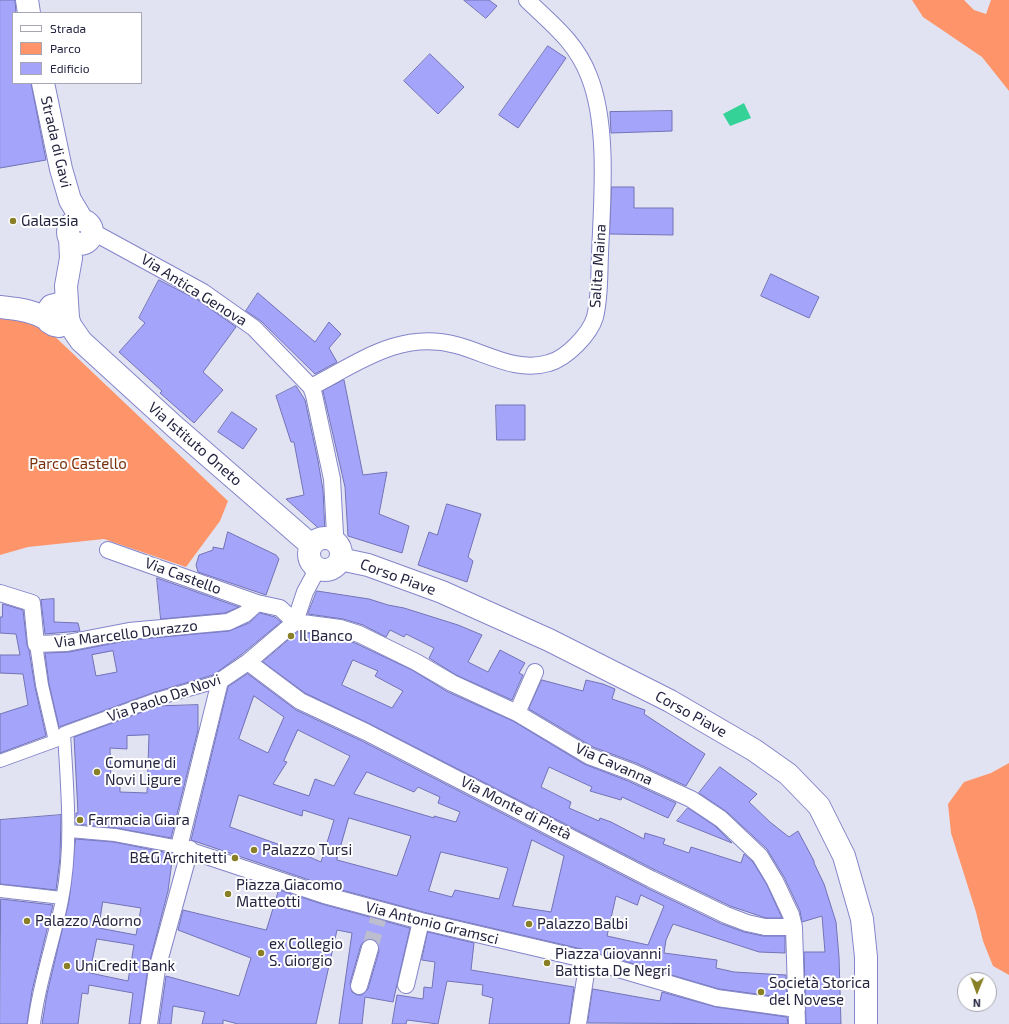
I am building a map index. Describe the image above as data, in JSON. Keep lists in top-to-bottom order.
{
  "streets": {
    "main road": ["Strada di Gavi", "Via Istituto Oneto", "Corso Piave"],
    "street": [
      "Salita Maina",
      "Via Antica Genova",
      "Via Castello",
      "Via Marcello Durazzo",
      "Via Paolo Da Novi",
      "Via Cavanna",
      "Via Monte di Pietà",
      "Via Antonio Gramsci"
    ]
  },
  "crossings": [
    ["Strada di Gavi", "Via Antica Genova"],
    ["Salita Maina", "Via Antica Genova"],
    ["Via Antica Genova", "Via Istituto Oneto"],
    ["Via Antica Genova", "Corso Piave"],
    ["Via Istituto Oneto", "Corso Piave"],
    ["Via Castello", "Via Marcello Durazzo"],
    ["Via Castello", "Via Paolo Da Novi"],
    ["Via Castello", "Via Cavanna"],
    ["Via Paolo Da Novi", "Via Cavanna"],
    ["Via Paolo Da Novi", "Via Monte di Pietà"],
    ["Via Cavanna", "Via Monte di Pietà"],
    ["Via Cavanna", "Via Antonio Gramsci"]
  ],
  "parks": ["Parco Castello"],
  "places": [
    "Galassia",
    "Il Banco",
    "Comune di Novi Ligure",
    "Farmacia Giara",
    "Palazzo Tursi",
    "B&G Architetti",
    "Piazza Giacomo Matteotti",
    "Palazzo Adorno",
    "Palazzo Balbi",
    "ex Collegio S. Giorgio",
    "Piazza Giovanni Battista De Negri",
    "UniCredit Bank",
    "Società Storica del Novese"
  ],
  "legend": ["Strada", "Parco", "Edificio"],
  "north": "bottom"
}
